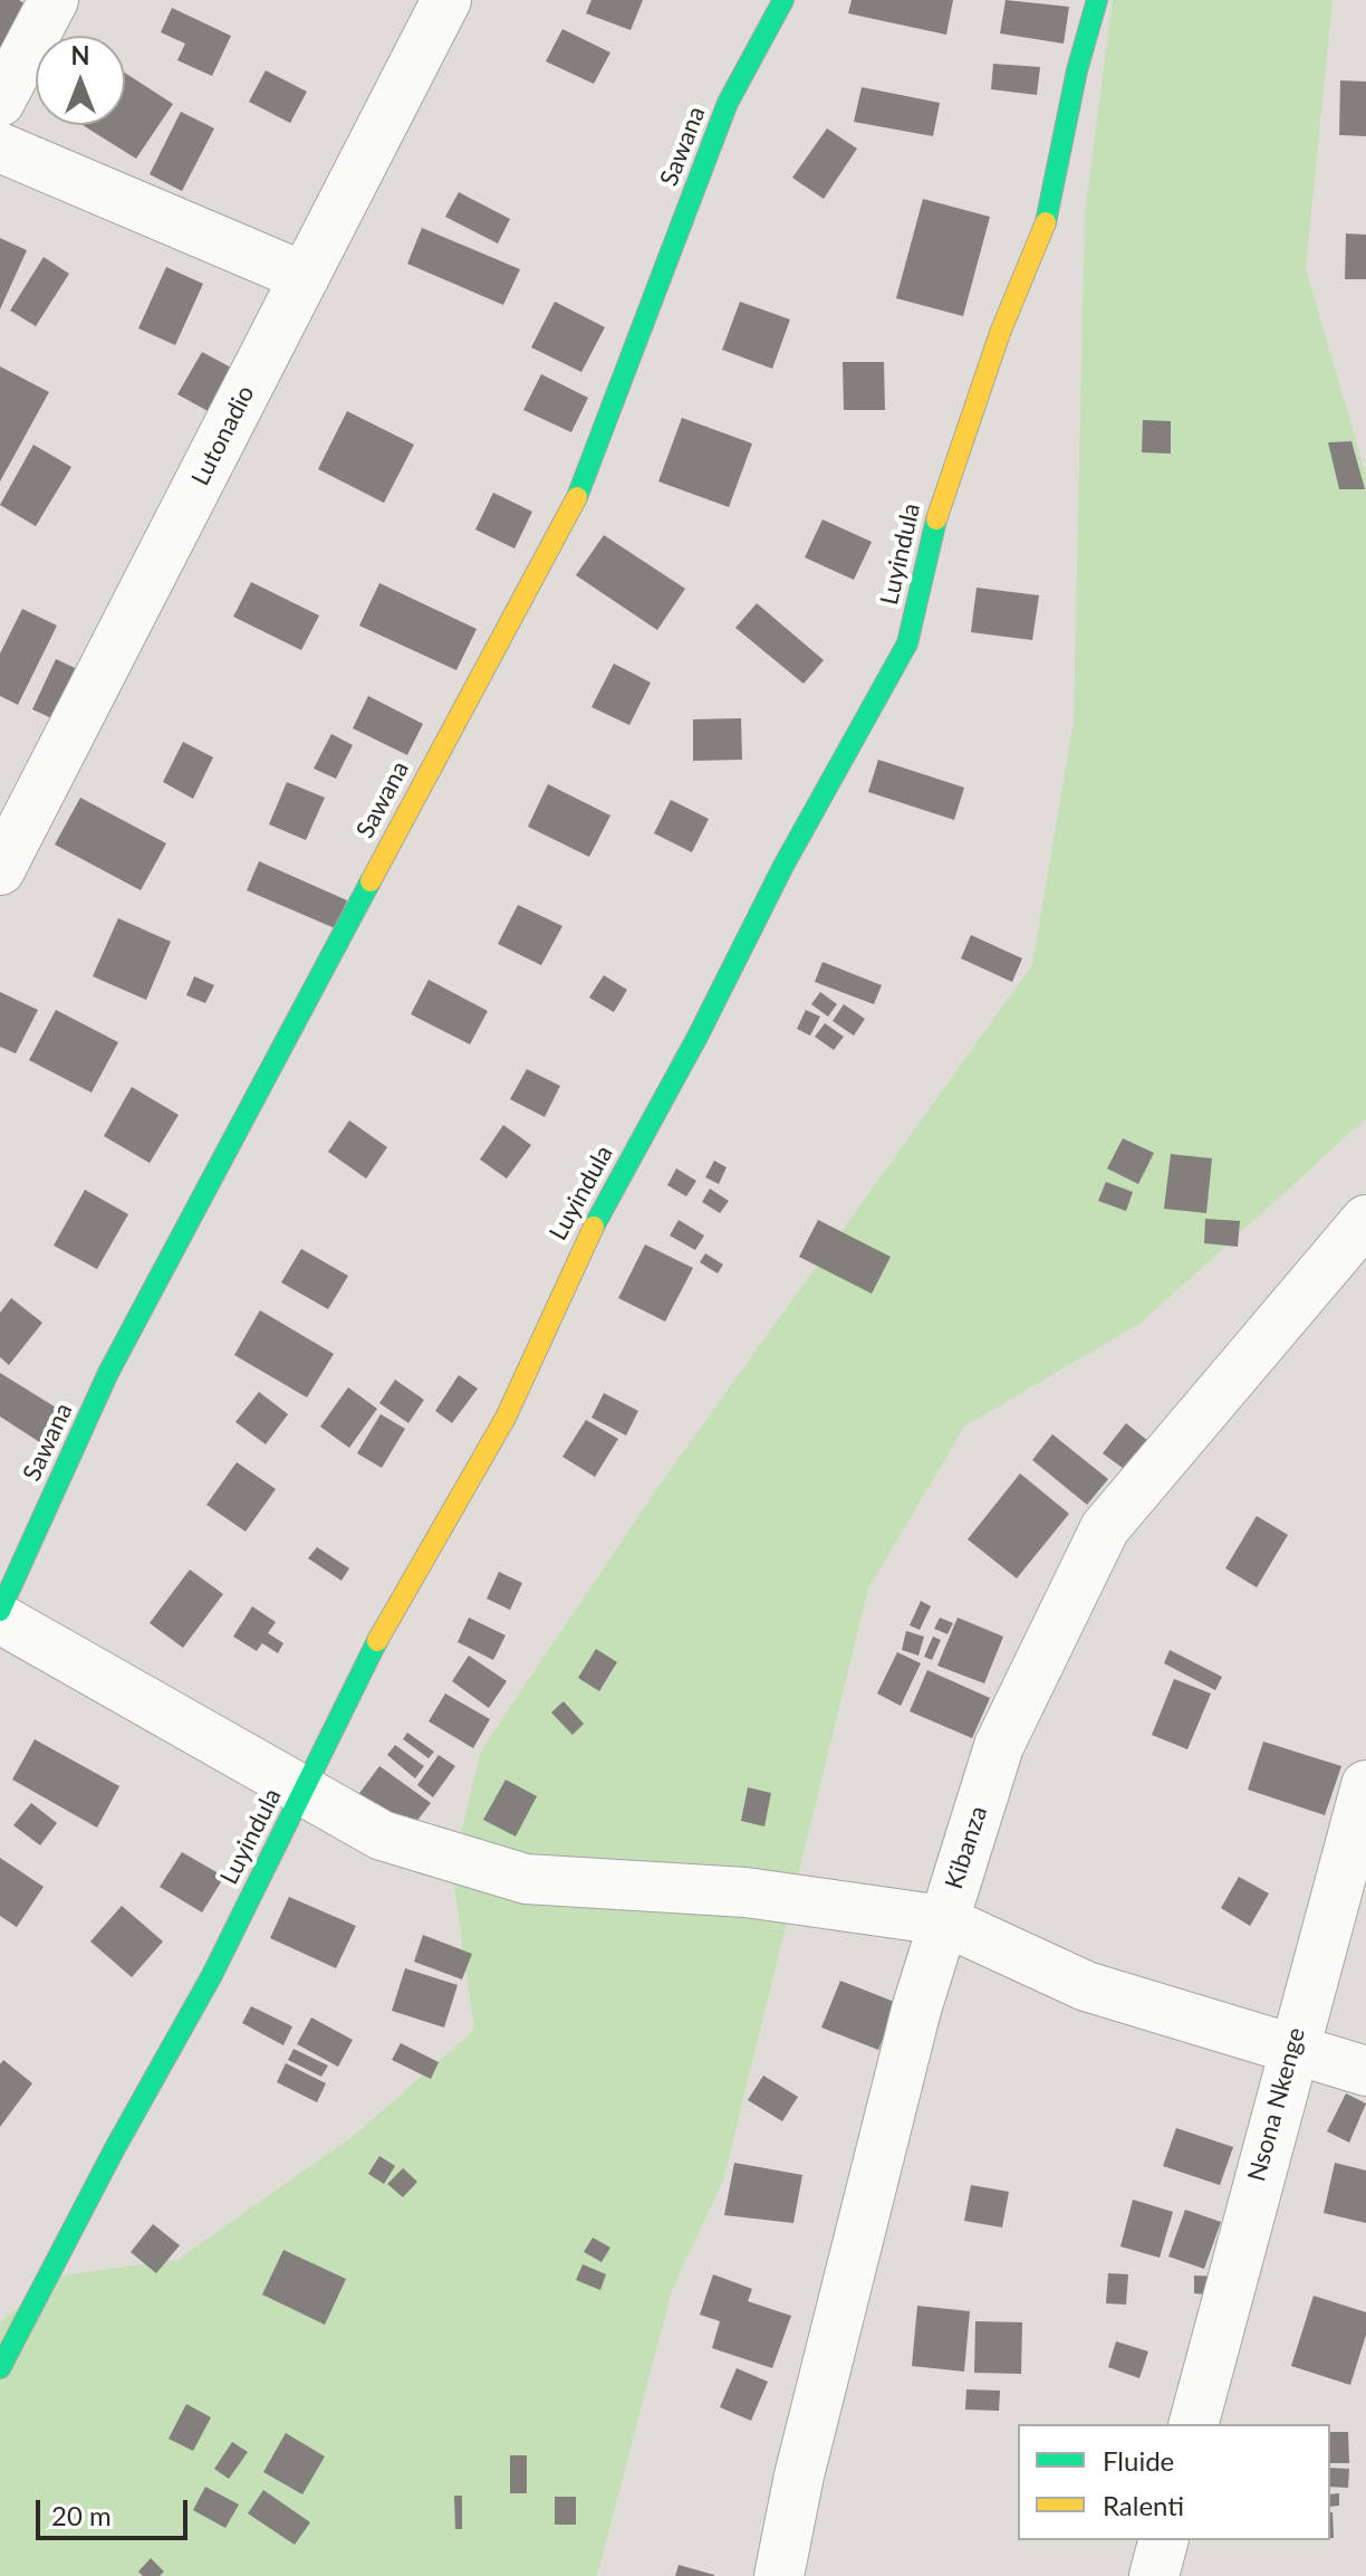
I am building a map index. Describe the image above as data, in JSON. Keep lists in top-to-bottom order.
{
  "streets": {
    "street": [
      "Sawana",
      "Lutonadio",
      "Luyindula",
      "Kibanza",
      "Nsona Nkenge"
    ]
  },
  "legend": ["Fluide", "Ralenti"],
  "scale_bar": "20 m",
  "north": "top"
}
